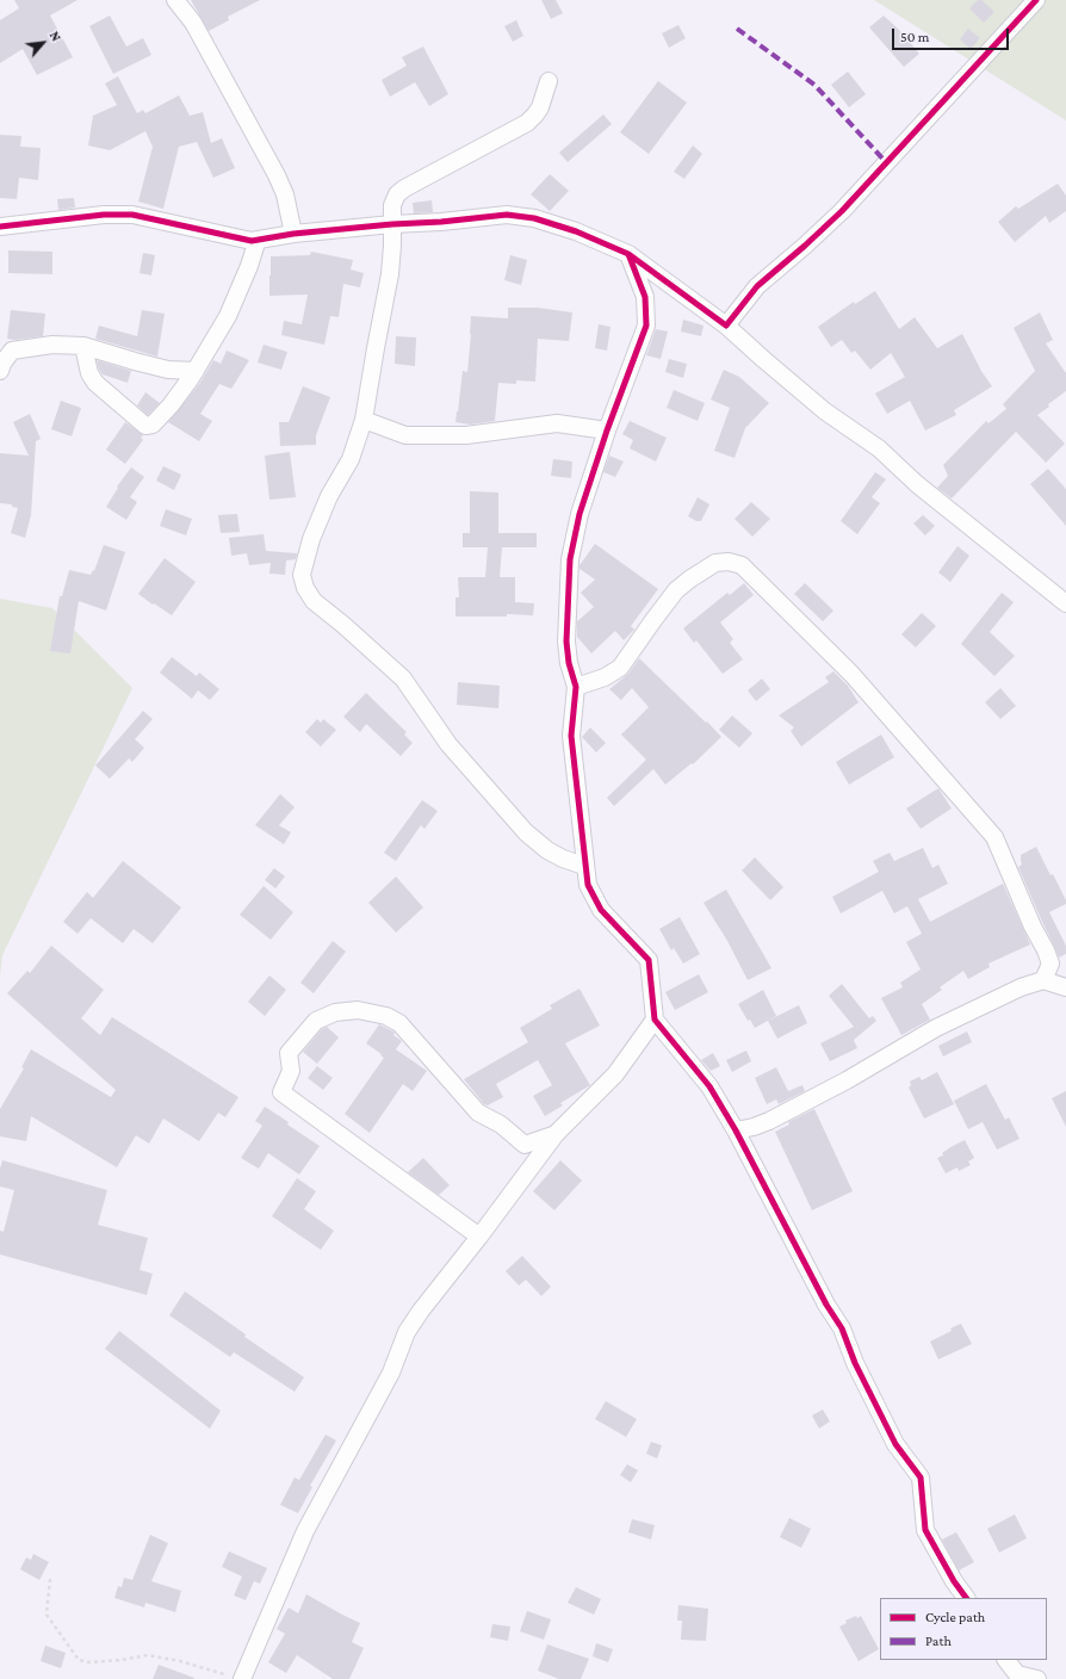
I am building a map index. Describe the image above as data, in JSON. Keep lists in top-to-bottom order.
{
  "legend": ["Cycle path", "Path"],
  "scale_bar": "50 m",
  "north": "top right"
}
